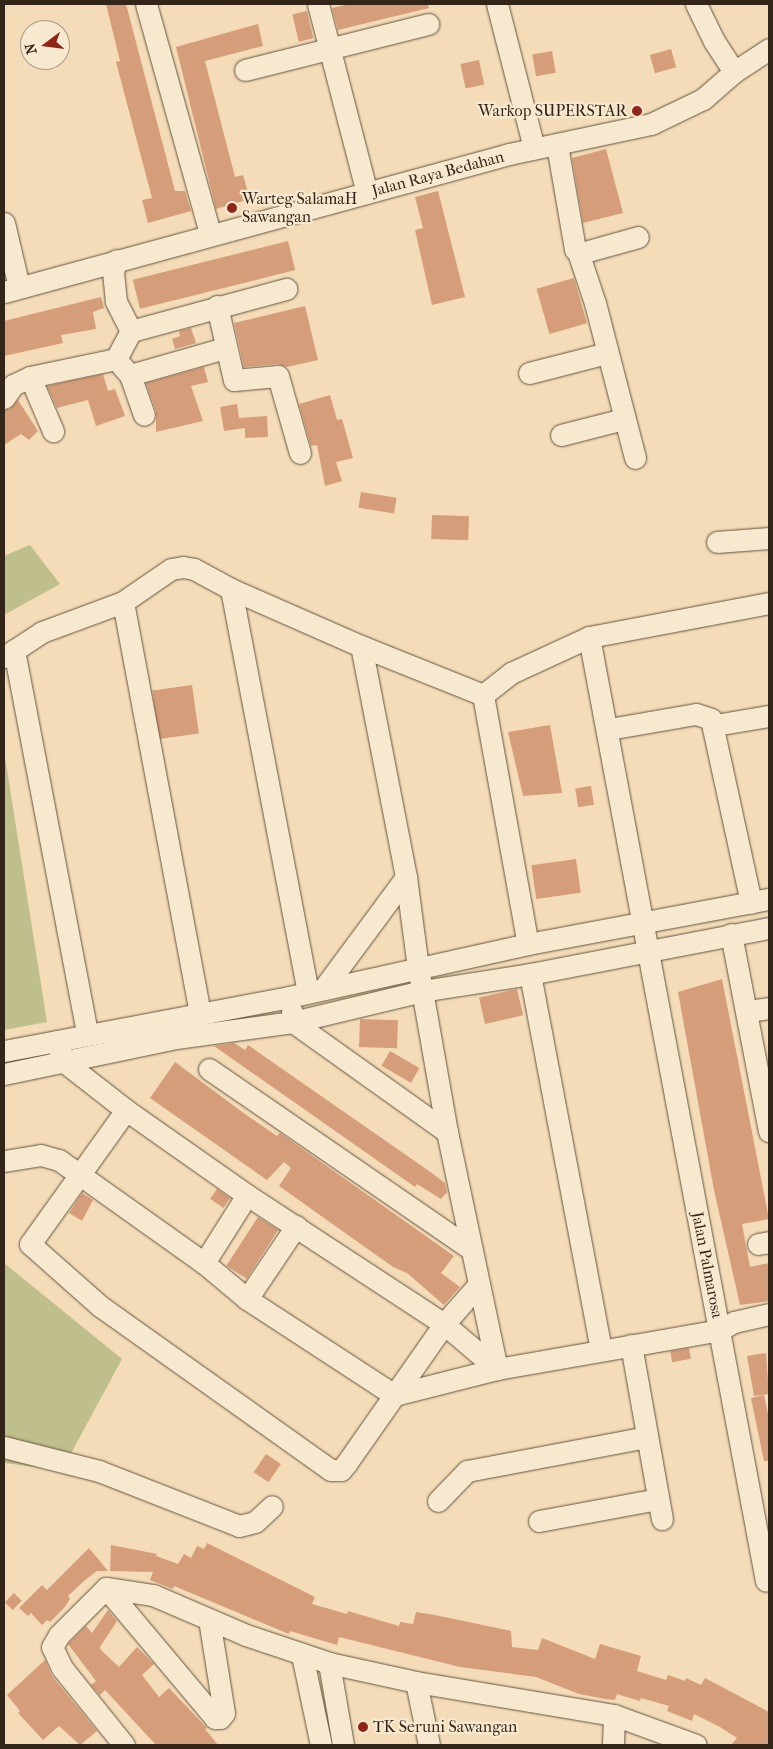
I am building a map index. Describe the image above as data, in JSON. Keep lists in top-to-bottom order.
{
  "streets": {
    "street": ["Jalan Raya Bedahan", "Jalan Palmarosa"]
  },
  "places": ["Warkop SUPERSTAR", "Warteg SalamaH Sawangan", "TK Seruni Sawangan"],
  "north": "left"
}
